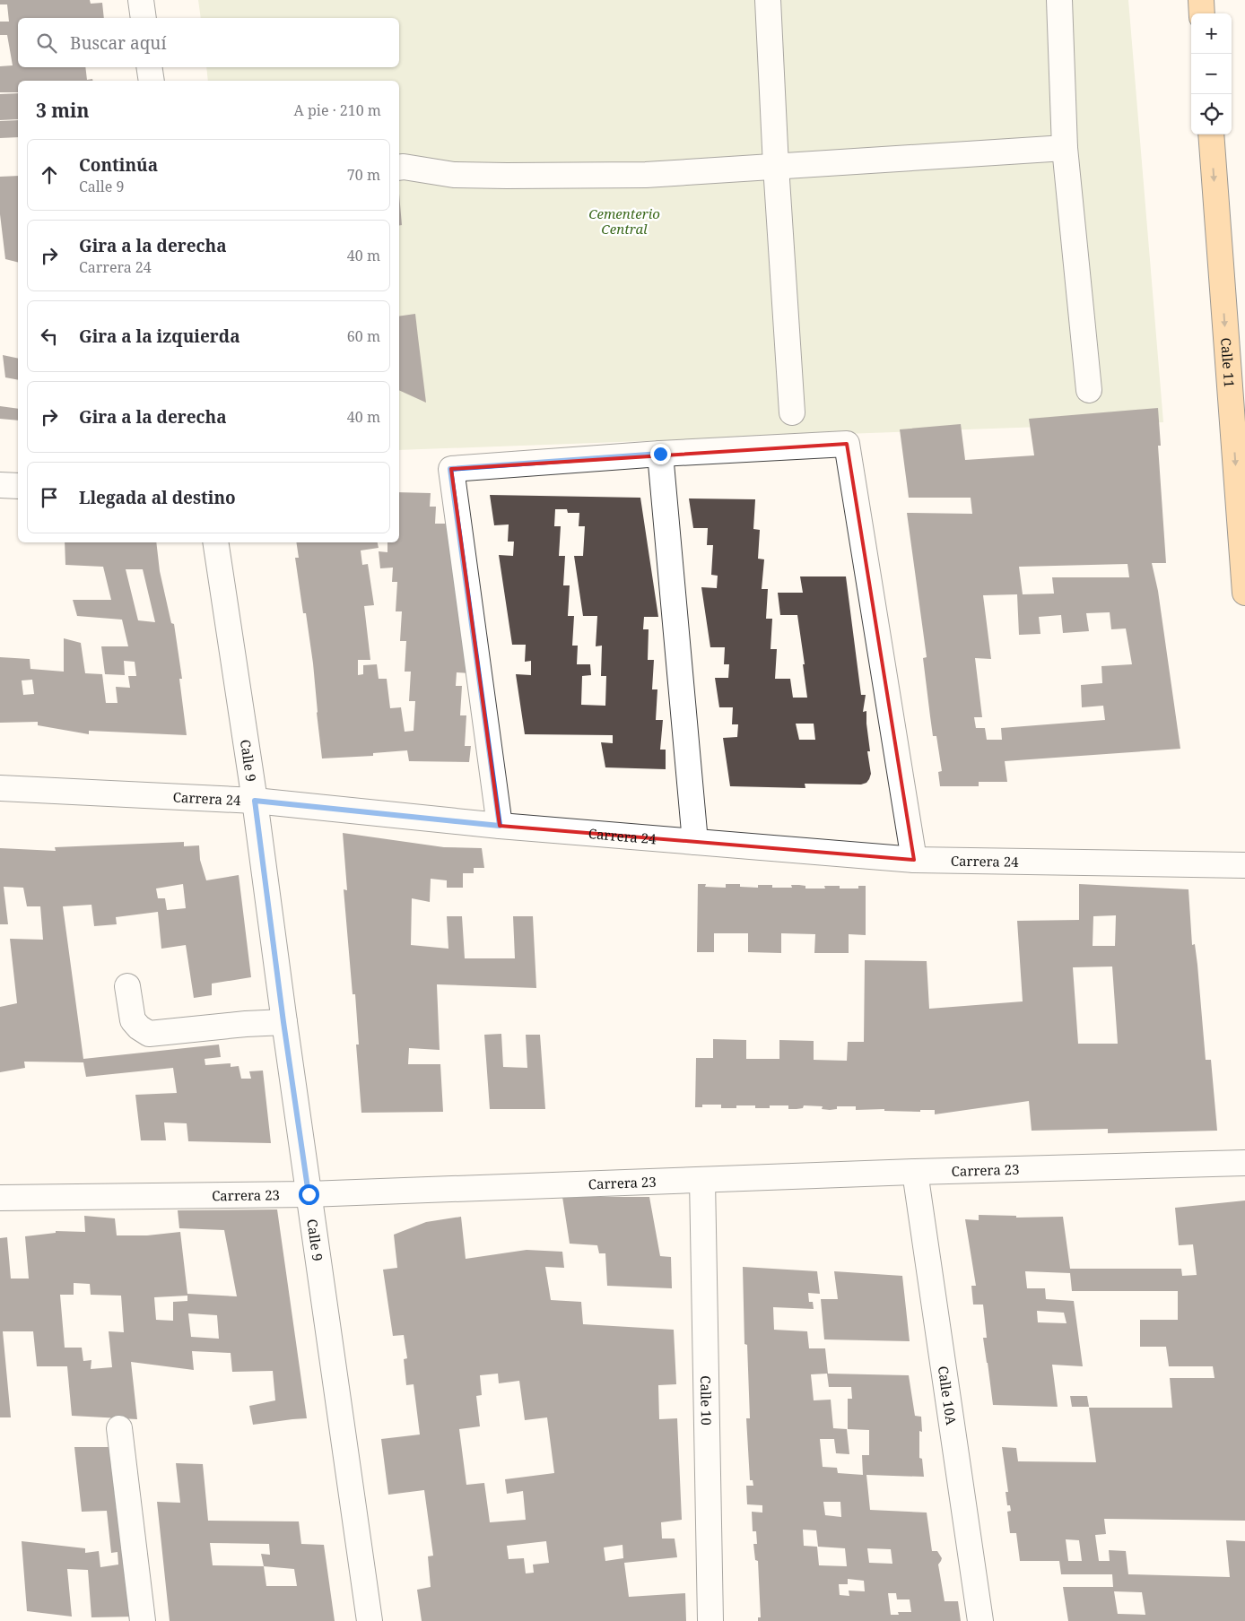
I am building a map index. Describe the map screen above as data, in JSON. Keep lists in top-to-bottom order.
{
  "streets": {
    "main road": ["Calle 11"],
    "street": [
      "Calle 9",
      "Carrera 24",
      "Carrera 23",
      "Calle 10A",
      "Calle 10"
    ]
  },
  "crossings": [
    ["Calle 9", "Carrera 24"],
    ["Calle 9", "Carrera 23"],
    ["Carrera 23", "Calle 10A"],
    ["Carrera 23", "Calle 10"]
  ],
  "one_way": ["Calle 11"],
  "parks": ["Cementerio Central"],
  "page": {
    "map_buttons": ["+", "−"],
    "search": "Buscar aquí",
    "heading": ["3 min", "A pie · 210 m"],
    "list": [
      ["Continúa", "Calle 9", "70 m"],
      ["Gira a la derecha", "Carrera 24", "40 m"],
      ["Gira a la izquierda", "60 m"],
      ["Gira a la derecha", "40 m"],
      "Llegada al destino"
    ]
  }
}
